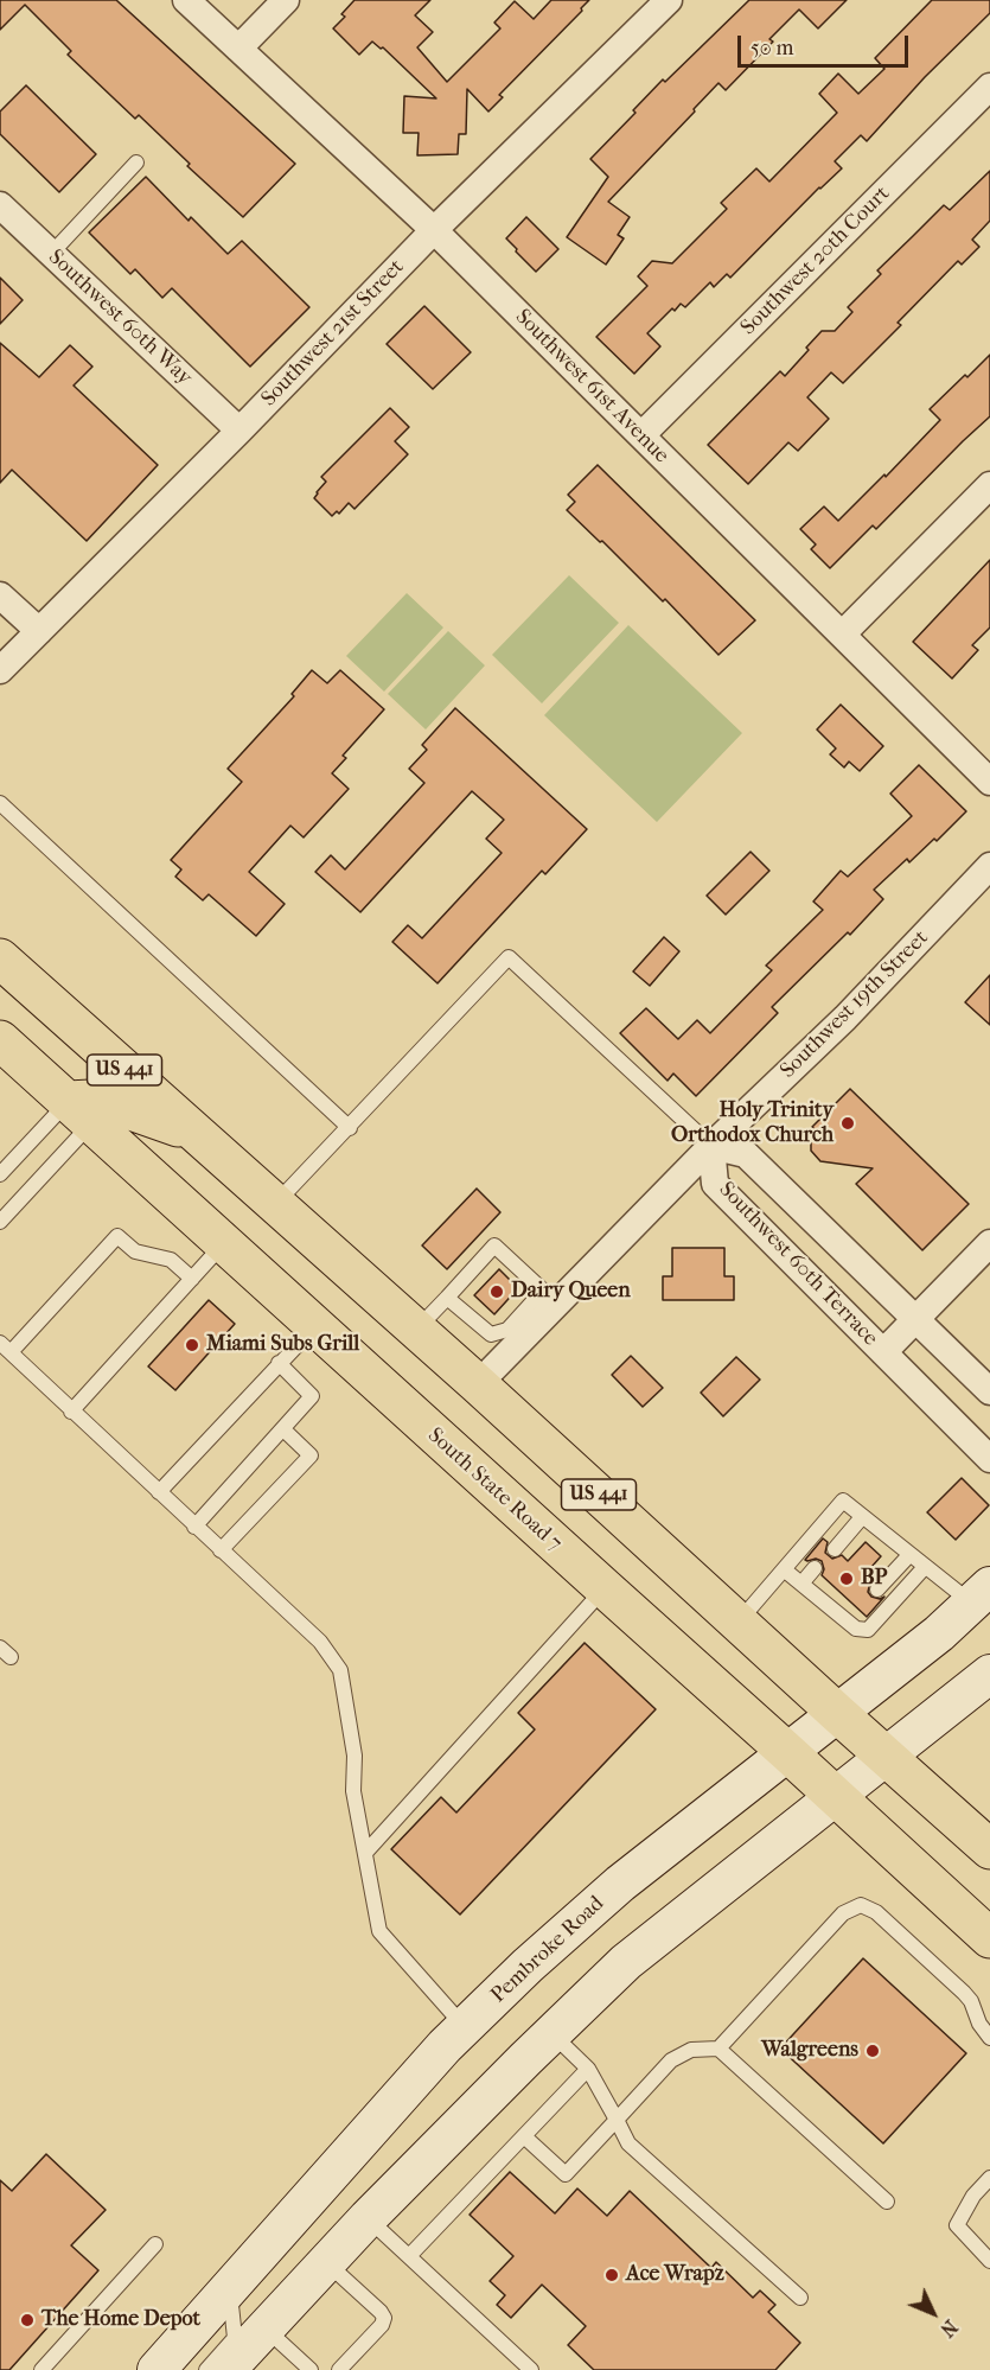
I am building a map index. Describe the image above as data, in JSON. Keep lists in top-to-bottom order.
{
  "streets": {
    "main road": ["US 441", "South State Road 7", "Pembroke Road"],
    "street": [
      "Southwest 20th Court",
      "Southwest 60th Way",
      "Southwest 21st Street",
      "Southwest 61st Avenue",
      "Southwest 19th Street",
      "Southwest 60th Terrace"
    ]
  },
  "crossings": [
    ["Southwest 20th Court", "Southwest 61st Avenue"],
    ["Southwest 60th Way", "Southwest 21st Street"],
    ["Southwest 21st Street", "Southwest 61st Avenue"],
    ["Southwest 19th Street", "US 441"],
    ["Southwest 19th Street", "Southwest 60th Terrace"],
    ["US 441", "Pembroke Road"],
    ["South State Road 7", "Pembroke Road"]
  ],
  "places": [
    "Holy Trinity Orthodox Church",
    "Dairy Queen",
    "Miami Subs Grill",
    "BP",
    "Walgreens",
    "Ace Wrapz",
    "The Home Depot"
  ],
  "scale_bar": "50 m",
  "north": "bottom right"
}
